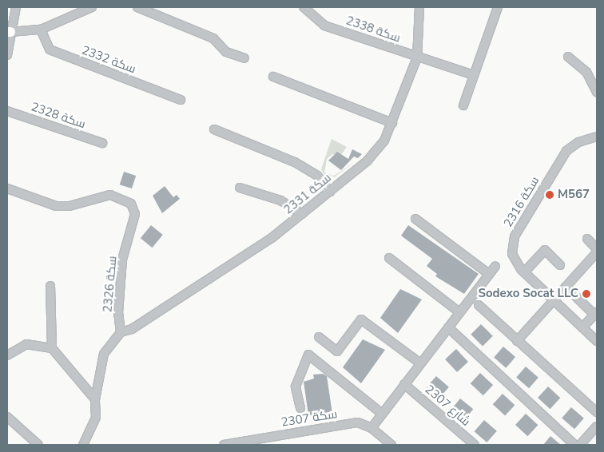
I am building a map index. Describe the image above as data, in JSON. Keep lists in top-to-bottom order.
{
  "streets": {
    "street": [
      "سكة 2338",
      "سكة 2332",
      "سكة 2328",
      "سكة 2331",
      "2316 سكة",
      "سكة 2326",
      "2307 شارع",
      "سكة 2307"
    ]
  },
  "crossings": [
    ["سكة 2338", "سكة 2331"],
    ["سكة 2331", "سكة 2326"]
  ],
  "places": ["M567", "Sodexo Socat LLC"]
}
